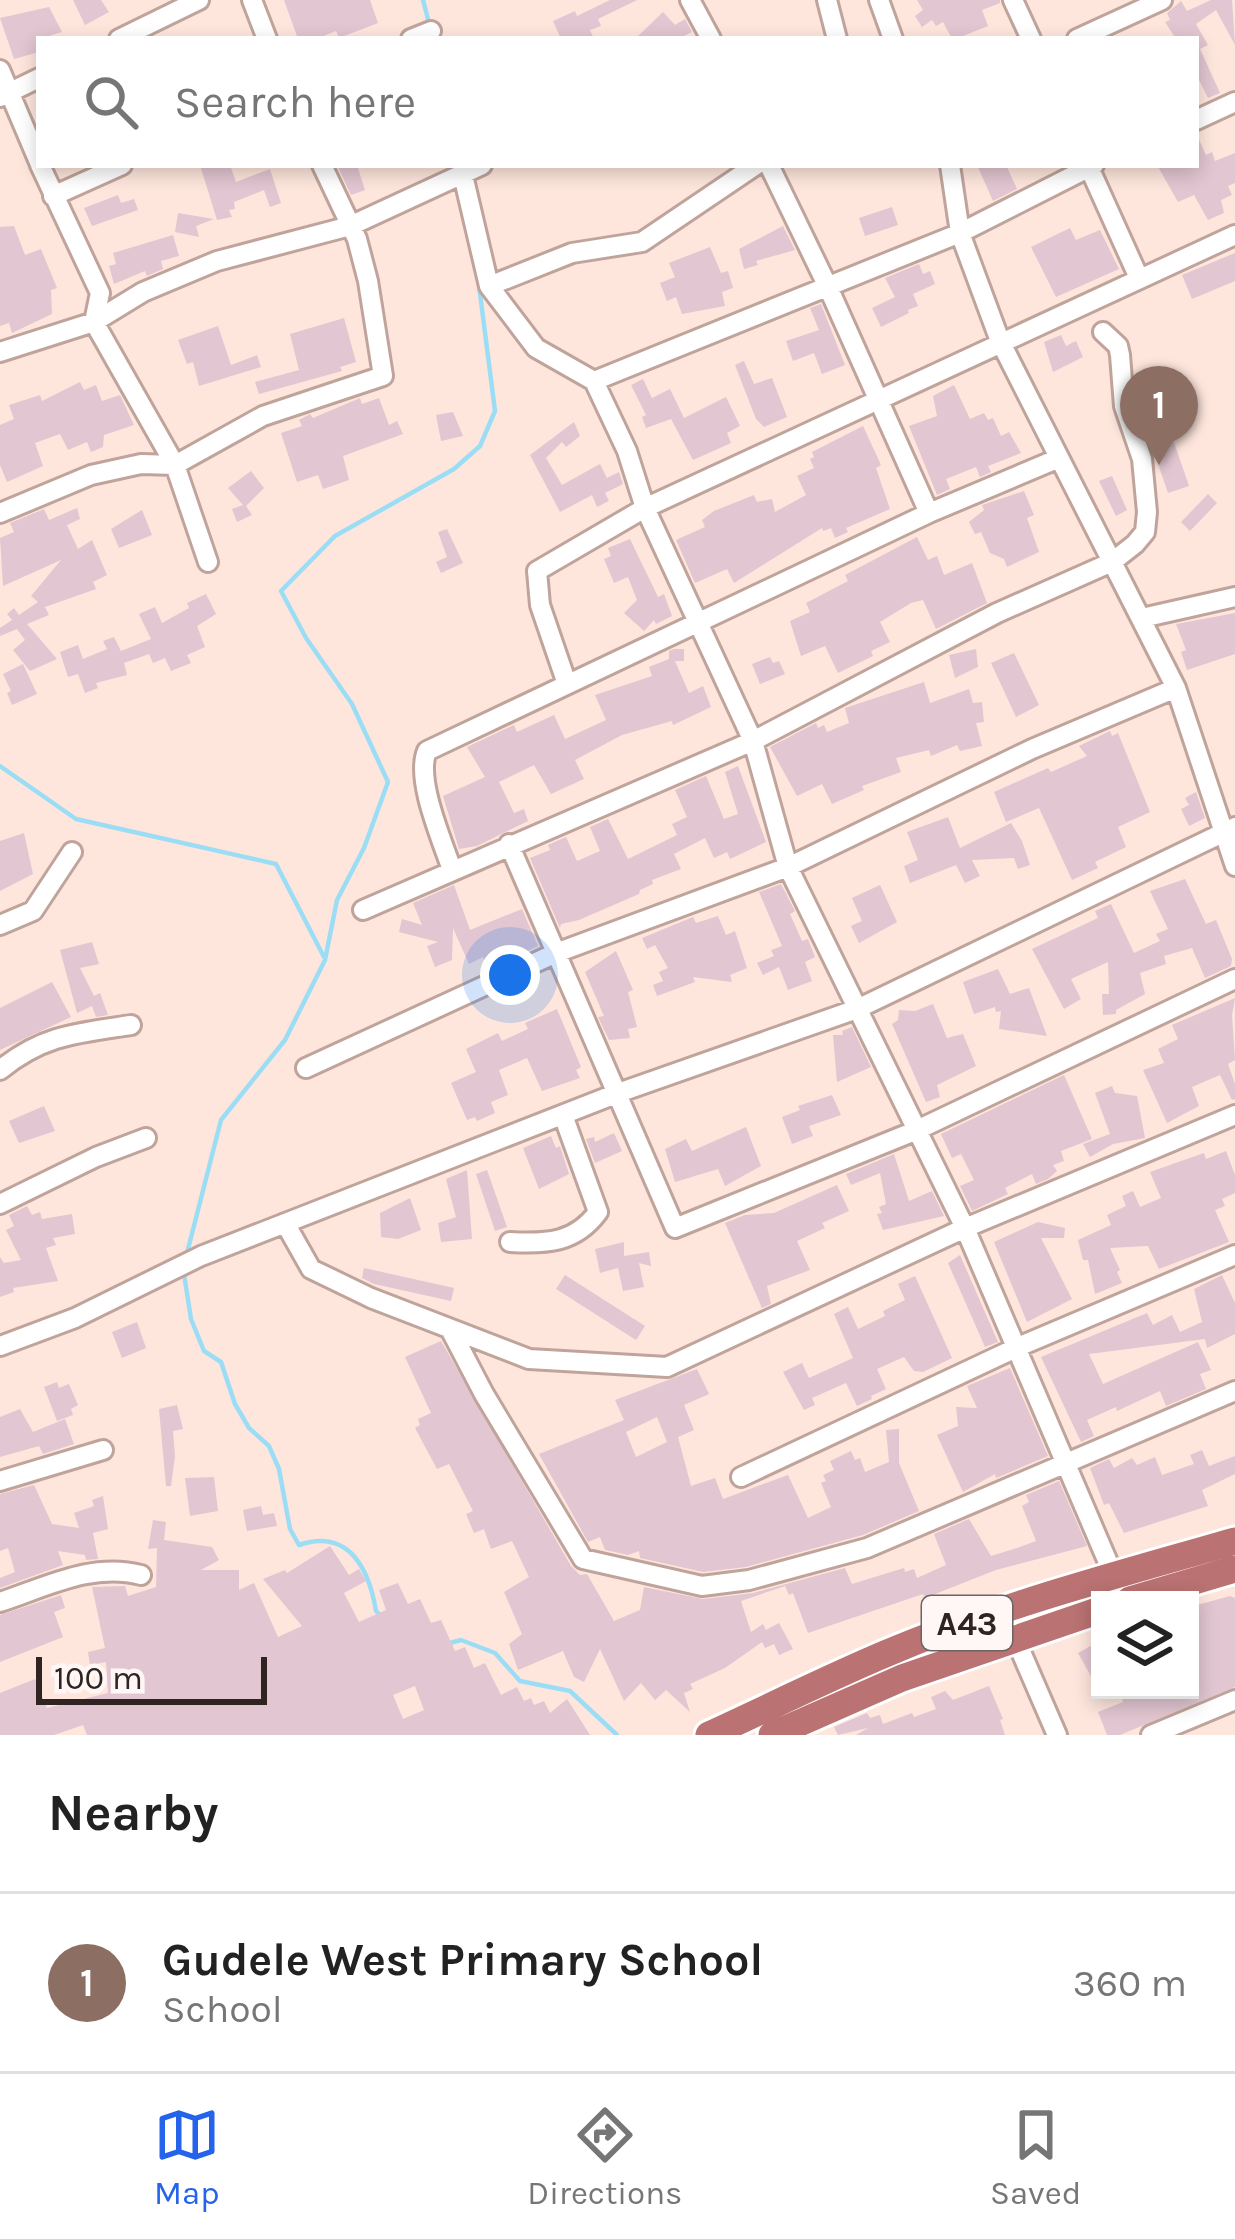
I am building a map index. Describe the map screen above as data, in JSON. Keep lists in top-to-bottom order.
{
  "streets": {
    "highway": ["A43"]
  },
  "scale_bar": "100 m",
  "page": {
    "search": "Search here",
    "pins": "1",
    "scale": "100 m",
    "heading": "Nearby",
    "list": [
      {
        "mark": "1",
        "name": "Gudele West Primary School",
        "note": "School",
        "value": "360 m"
      }
    ],
    "nav": ["Map", "Directions", "Saved"]
  }
}
